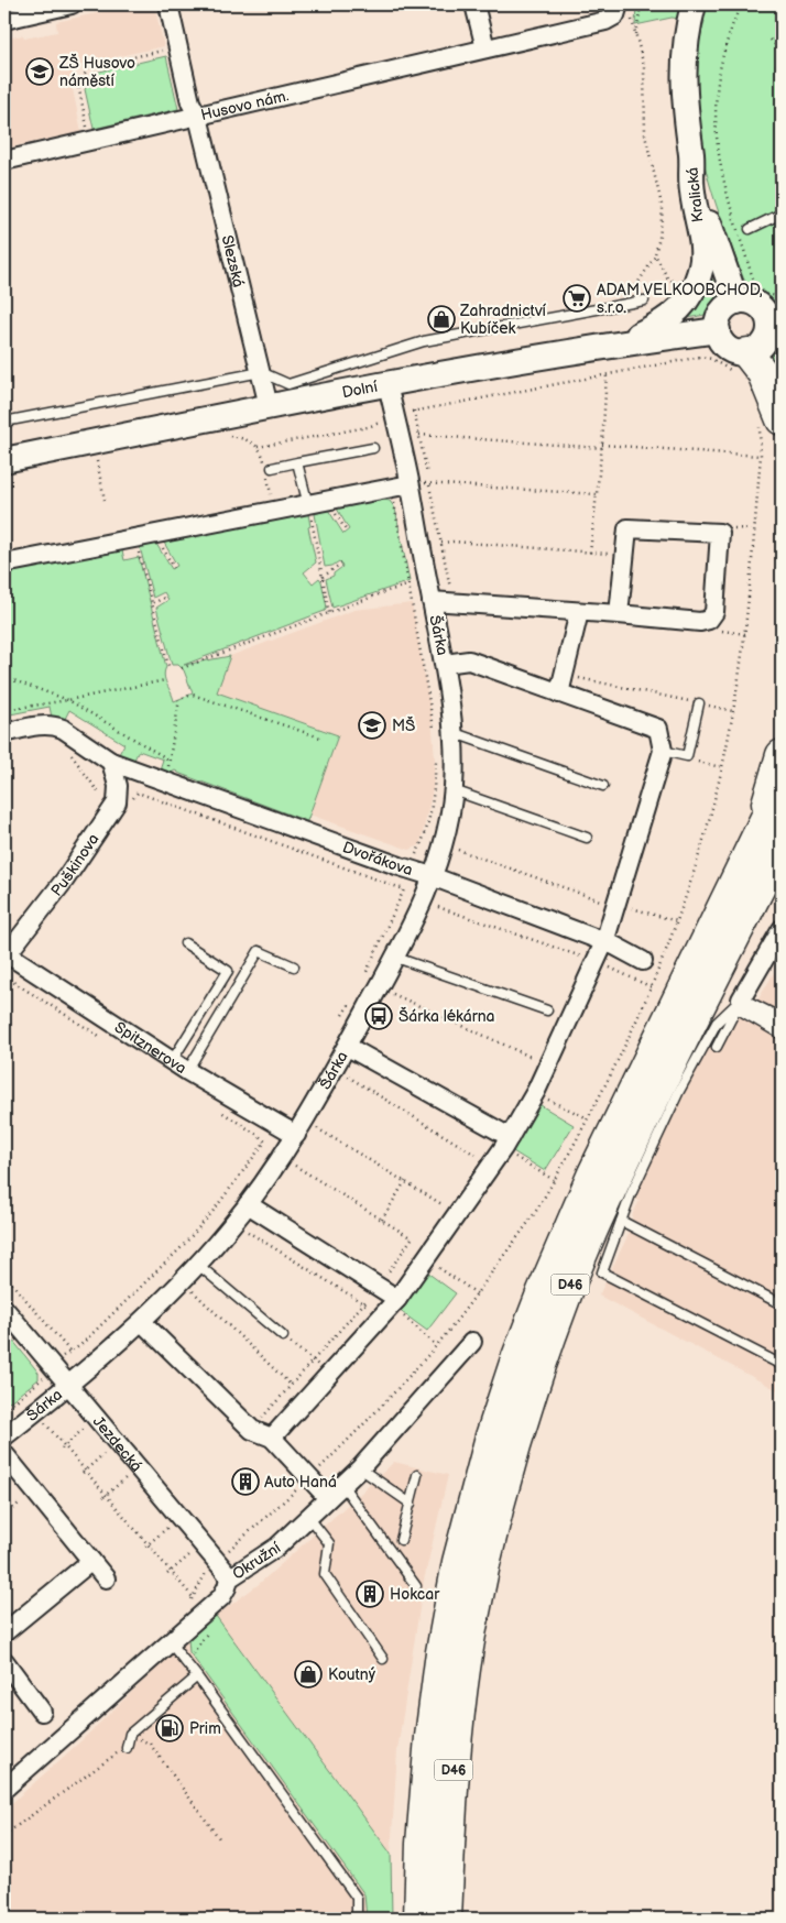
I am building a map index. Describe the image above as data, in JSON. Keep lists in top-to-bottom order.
{
  "streets": {
    "highway": ["D46"],
    "main road": ["Kralická", "Dolní"],
    "street": [
      "Husovo nám.",
      "Slezská",
      "Šárka",
      "Dvořákova",
      "Puškinova",
      "Spitznerova",
      "Jezdecká",
      "Okružní"
    ]
  },
  "crossings": [
    ["Husovo nám.", "Slezská"],
    ["Kralická", "Dolní"],
    ["Slezská", "Dolní"],
    ["Dolní", "Šárka"],
    ["Šárka", "Dvořákova"],
    ["Šárka", "Spitznerova"],
    ["Šárka", "Jezdecká"],
    ["Dvořákova", "Puškinova"],
    ["Puškinova", "Spitznerova"],
    ["Jezdecká", "Okružní"]
  ],
  "places": {
    "school or university": ["ZŠ Husovo náměstí", "MŠ"],
    "supermarket": ["ADAM VELKOOBCHOD, s.r.o."],
    "shop": ["Zahradnictví Kubíček", "Koutný"],
    "bus stop": ["Šárka lékárna"],
    "building": ["Auto Haná", "Hokcar"],
    "fuel station": ["Prim"]
  }
}
